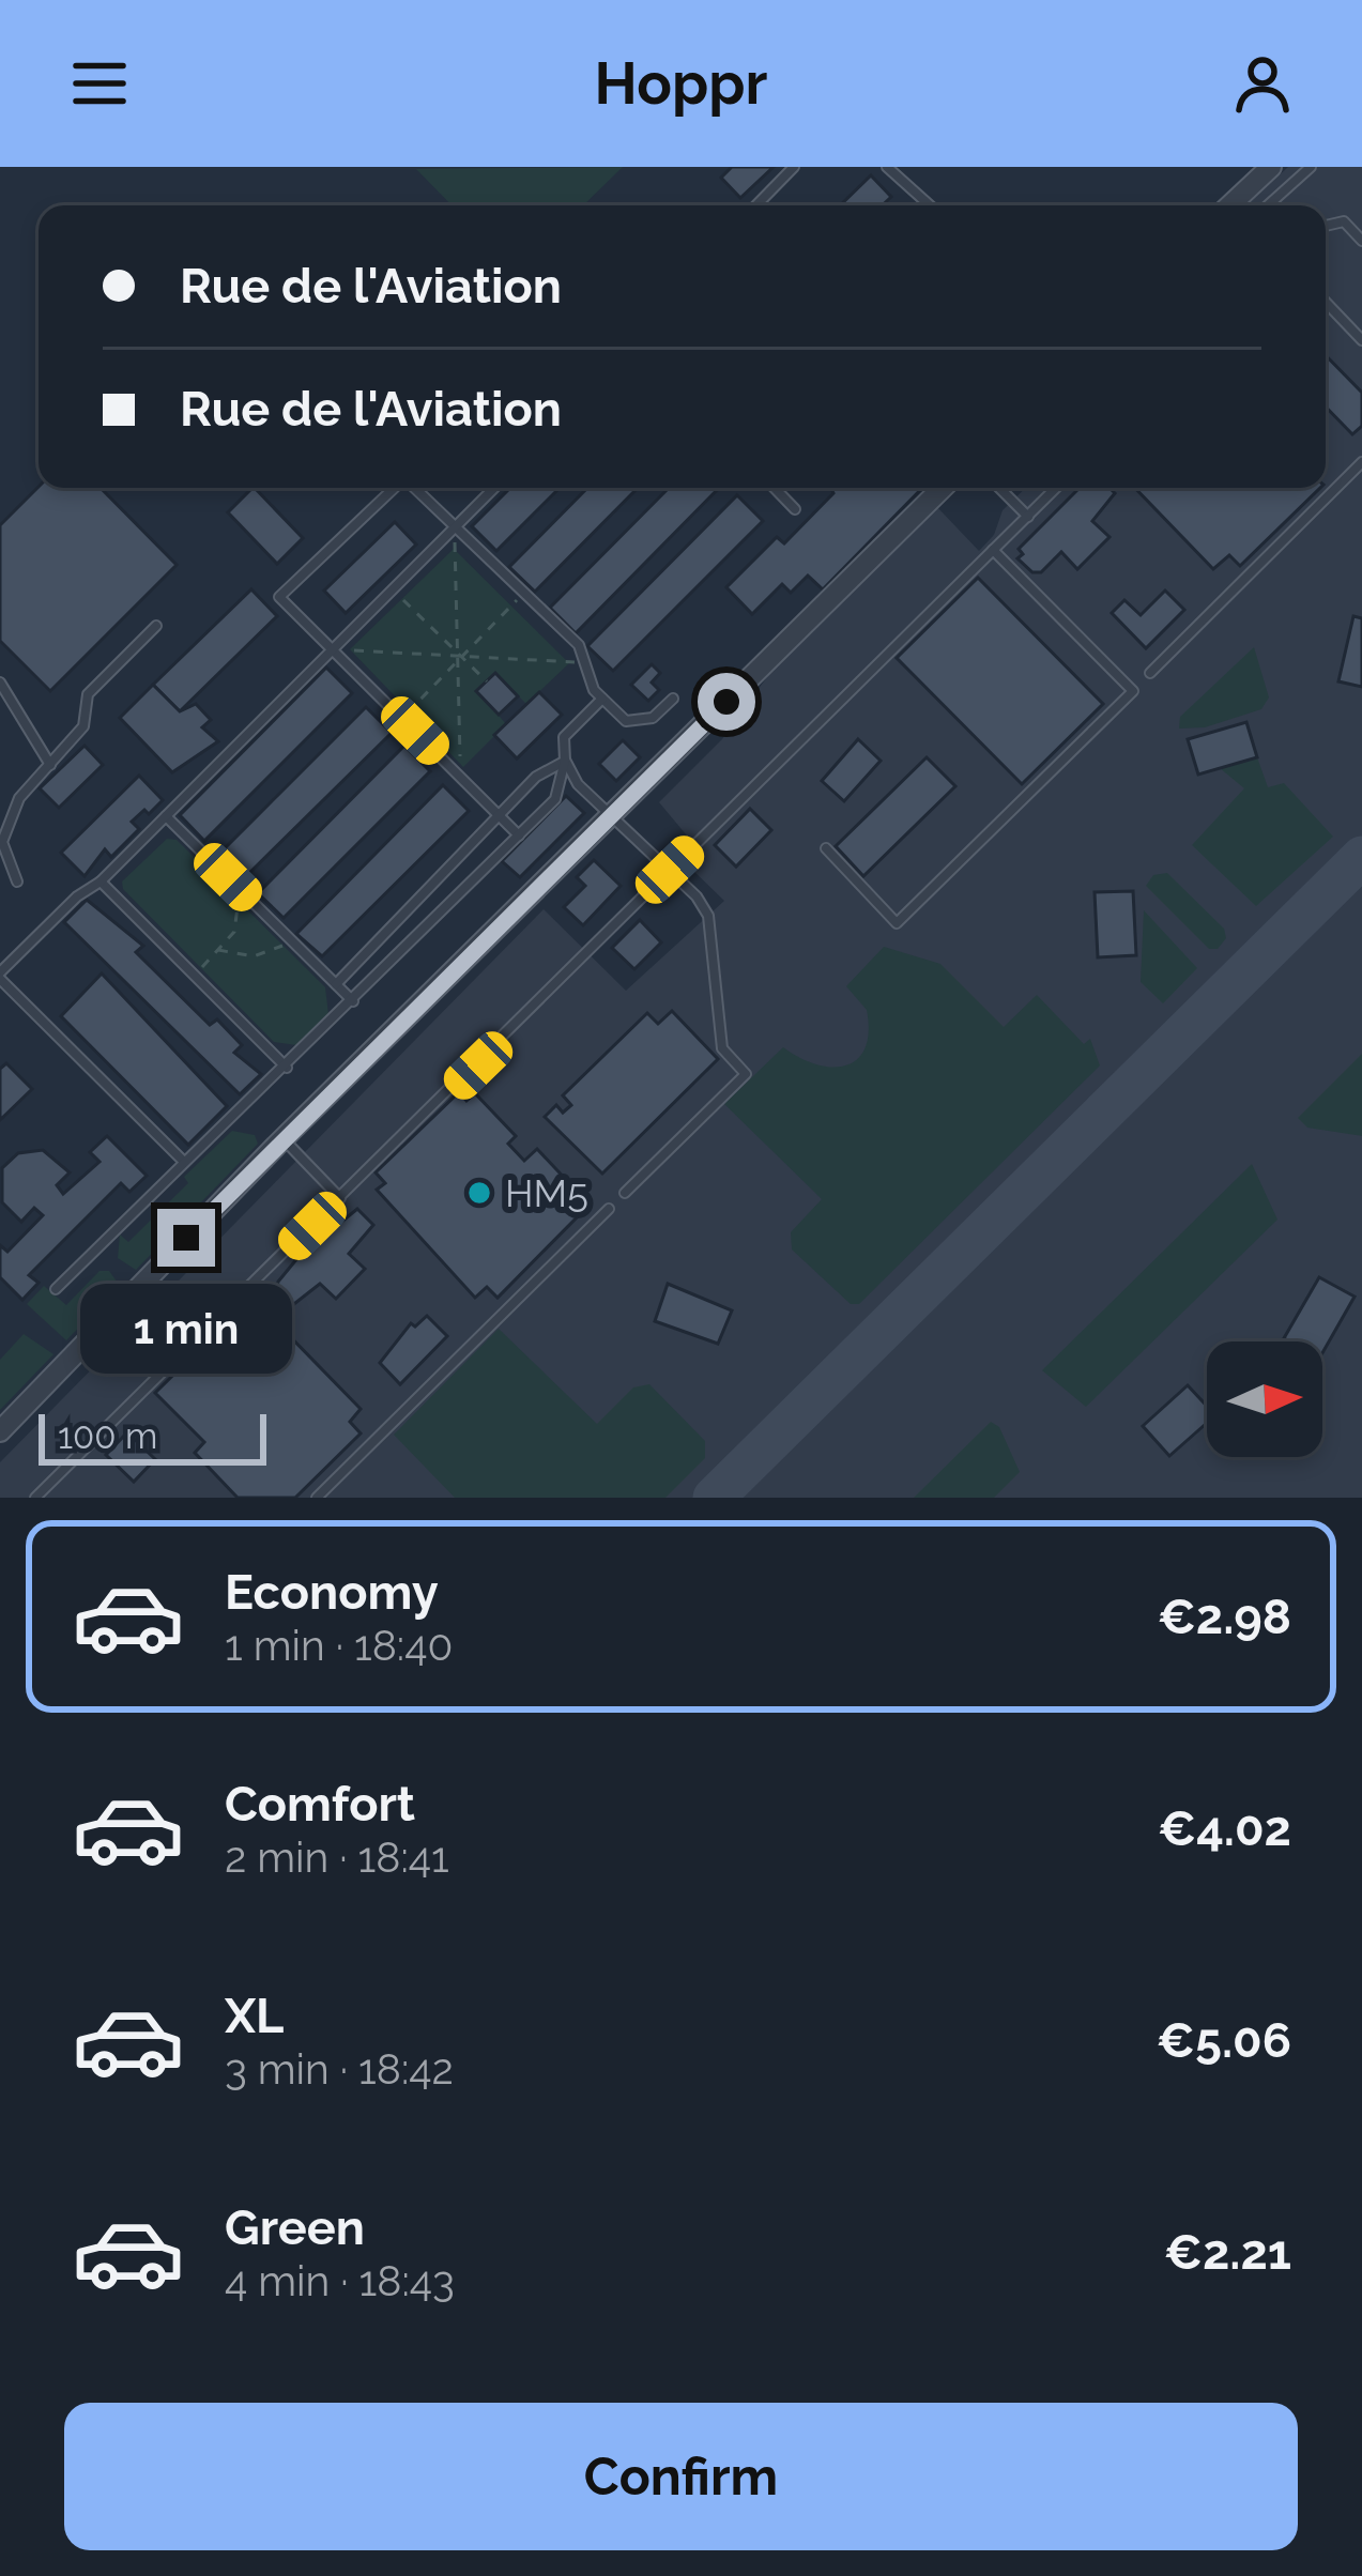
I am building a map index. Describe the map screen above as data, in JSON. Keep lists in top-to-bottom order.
{
  "places": ["HM5"],
  "scale_bar": "100 m",
  "north": "right",
  "page": {
    "header": "Hoppr",
    "banner": ["Rue de l'Aviation", "Rue de l'Aviation"],
    "bubble": "1 min",
    "scale": "100 m",
    "list": [
      {
        "name": "Economy",
        "note": "1 min · 18:40",
        "value": "€2.98"
      },
      {
        "name": "Comfort",
        "note": "2 min · 18:41",
        "value": "€4.02"
      },
      {
        "name": "XL",
        "note": "3 min · 18:42",
        "value": "€5.06"
      },
      {
        "name": "Green",
        "note": "4 min · 18:43",
        "value": "€2.21"
      }
    ],
    "buttons": "Confirm"
  }
}
